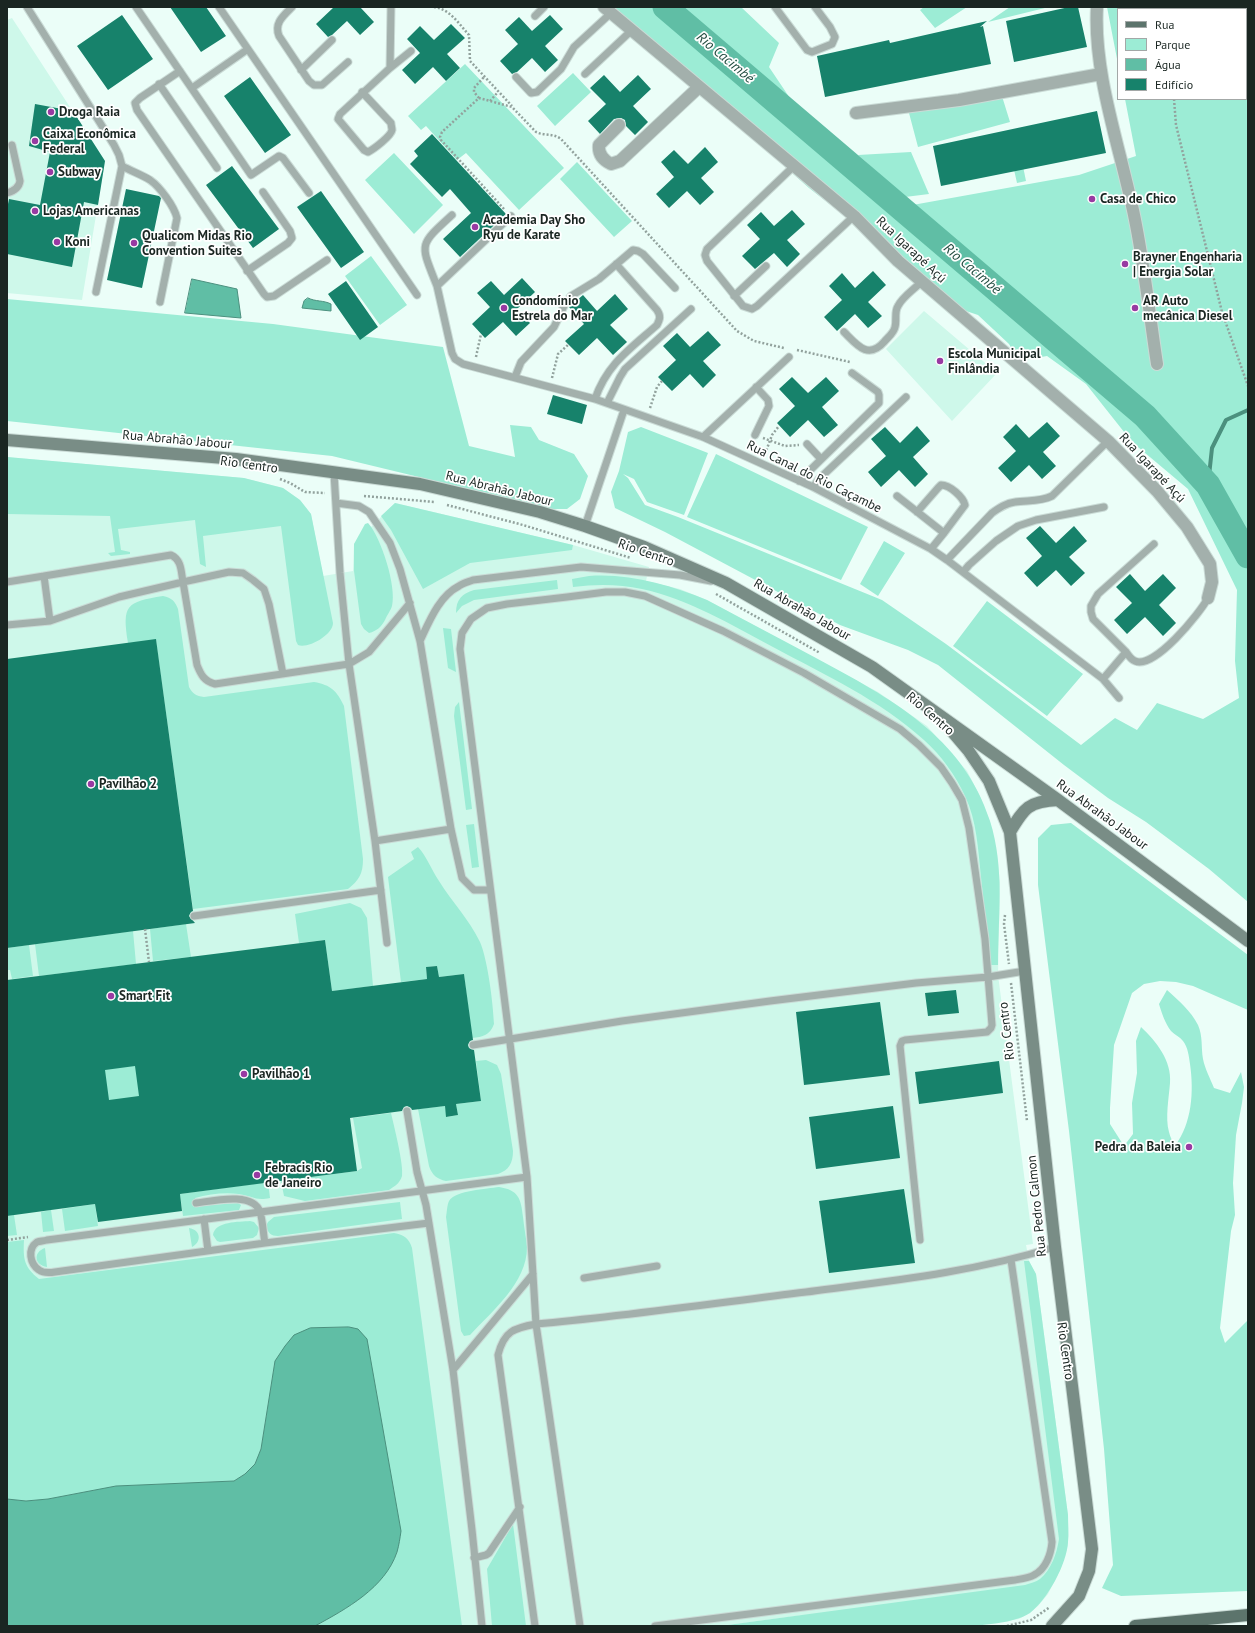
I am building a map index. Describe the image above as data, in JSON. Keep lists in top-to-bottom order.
{
  "streets": {
    "street": ["Rua Igarapé Açú", "Rua Abrahão Jabour", "Rua Pedro Calmon"],
    "lane": ["Rua Canal do Rio Caçambe"],
    "path": ["Rio Centro"]
  },
  "crossings": [
    ["Rua Abrahão Jabour", "Rua Pedro Calmon"]
  ],
  "water": ["Rio Cacimbé"],
  "places": [
    "Droga Raia",
    "Caixa Econômica Federal",
    "Subway",
    "Casa de Chico",
    "Lojas Americanas",
    "Academia Day Sho Ryu de Karate",
    "Koni",
    "Qualicom Midas Rio Convention Suites",
    "Brayner Engenharia | Energia Solar",
    "Condomínio Estrela do Mar",
    "AR Auto mecânica Diesel",
    "Escola Municipal Finlândia",
    "Pavilhão 2",
    "Smart Fit",
    "Pavilhão 1",
    "Pedra da Baleia",
    "Febracis Rio de Janeiro"
  ],
  "legend": [
    "Rua",
    "Parque",
    "Água",
    "Edifício"
  ]
}
